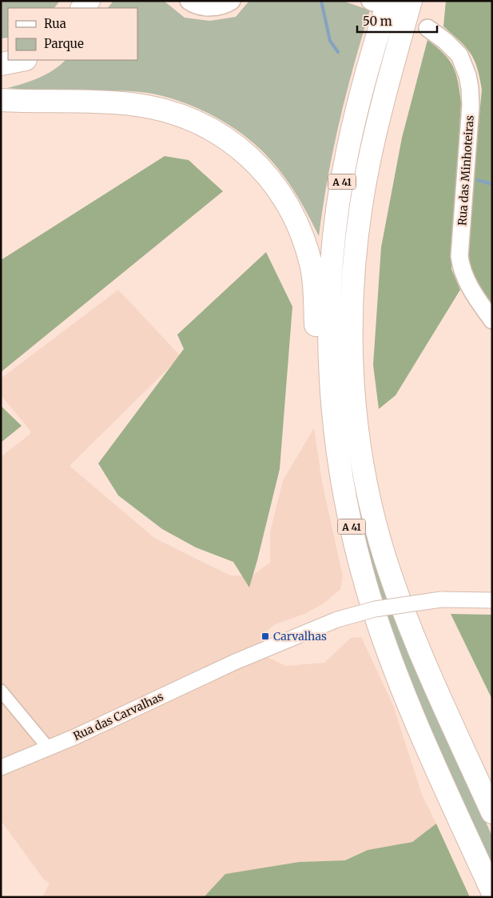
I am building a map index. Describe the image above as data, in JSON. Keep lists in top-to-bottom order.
{
  "streets": {
    "highway": ["A 41"],
    "main road": ["Rua das Minhoteiras"],
    "street": ["Rua das Carvalhas"]
  },
  "places": {
    "transit": ["Carvalhas"]
  },
  "legend": ["Rua", "Parque"],
  "scale_bar": "50 m"
}
